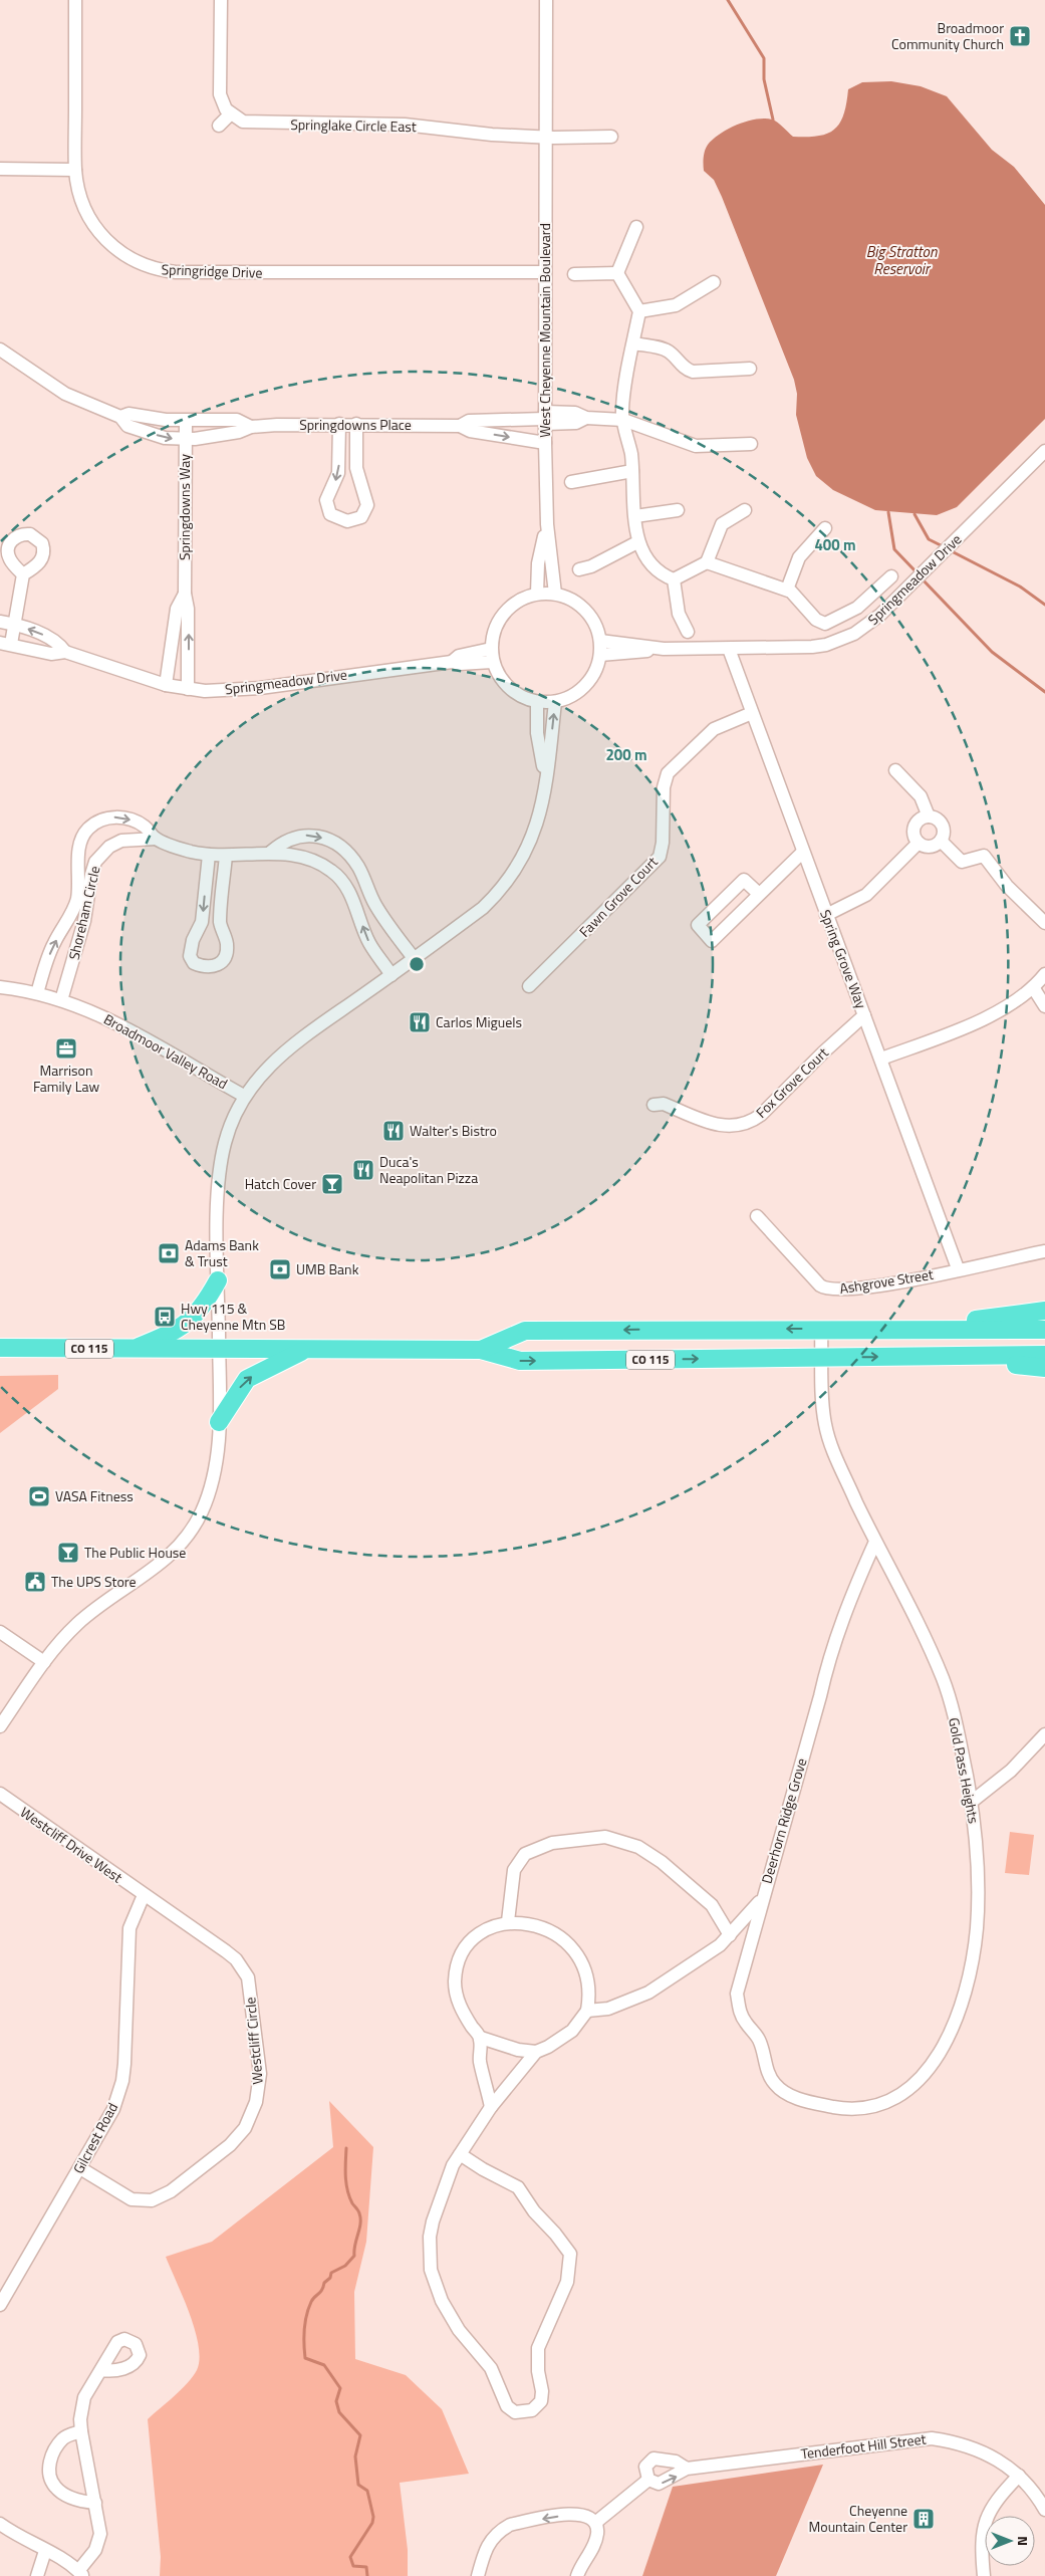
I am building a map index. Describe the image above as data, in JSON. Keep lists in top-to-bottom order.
{
  "streets": {
    "highway": ["CO 115"],
    "street": [
      "Springlake Circle East",
      "Springridge Drive",
      "West Cheyenne Mountain Boulevard",
      "Springdowns Place",
      "Springdowns Way",
      "Springmeadow Drive",
      "Fawn Grove Court",
      "Shoreham Circle",
      "Spring Grove Way",
      "Broadmoor Valley Road",
      "Fox Grove Court",
      "Ashgrove Street",
      "Gold Pass Heights",
      "Deerhorn Ridge Grove",
      "Westcliff Drive West",
      "Westcliff Circle",
      "Gilcrest Road",
      "Tenderfoot Hill Street"
    ]
  },
  "crossings": [
    ["Springlake Circle East", "West Cheyenne Mountain Boulevard"],
    ["Springridge Drive", "West Cheyenne Mountain Boulevard"],
    ["West Cheyenne Mountain Boulevard", "Springdowns Place"],
    ["West Cheyenne Mountain Boulevard", "Springmeadow Drive"],
    ["Springdowns Place", "Springdowns Way"],
    ["Springdowns Way", "Springmeadow Drive"],
    ["Springmeadow Drive", "Spring Grove Way"],
    ["Fawn Grove Court", "Spring Grove Way"],
    ["Shoreham Circle", "Broadmoor Valley Road"],
    ["Spring Grove Way", "Fox Grove Court"],
    ["Spring Grove Way", "Ashgrove Street"],
    ["CO 115", "Gold Pass Heights"],
    ["Gold Pass Heights", "Deerhorn Ridge Grove"],
    ["Westcliff Drive West", "Westcliff Circle"],
    ["Westcliff Drive West", "Gilcrest Road"],
    ["Westcliff Circle", "Gilcrest Road"]
  ],
  "water": ["Big Stratton Reservoir"],
  "places": {
    "church": ["Broadmoor Community Church"],
    "restaurant": ["Carlos Miguels", "Walter's Bistro", "Duca's Neapolitan Pizza"],
    "office": ["Marrison Family Law"],
    "bar": ["Hatch Cover", "The Public House"],
    "bank": ["Adams Bank & Trust", "UMB Bank"],
    "bus stop": ["Hwy 115 & Cheyenne Mtn SB"],
    "sports": ["VASA Fitness"],
    "public building": ["The UPS Store"],
    "building": ["Cheyenne Mountain Center"]
  },
  "north": "right",
  "rings": ["400 m", "200 m"]
}
